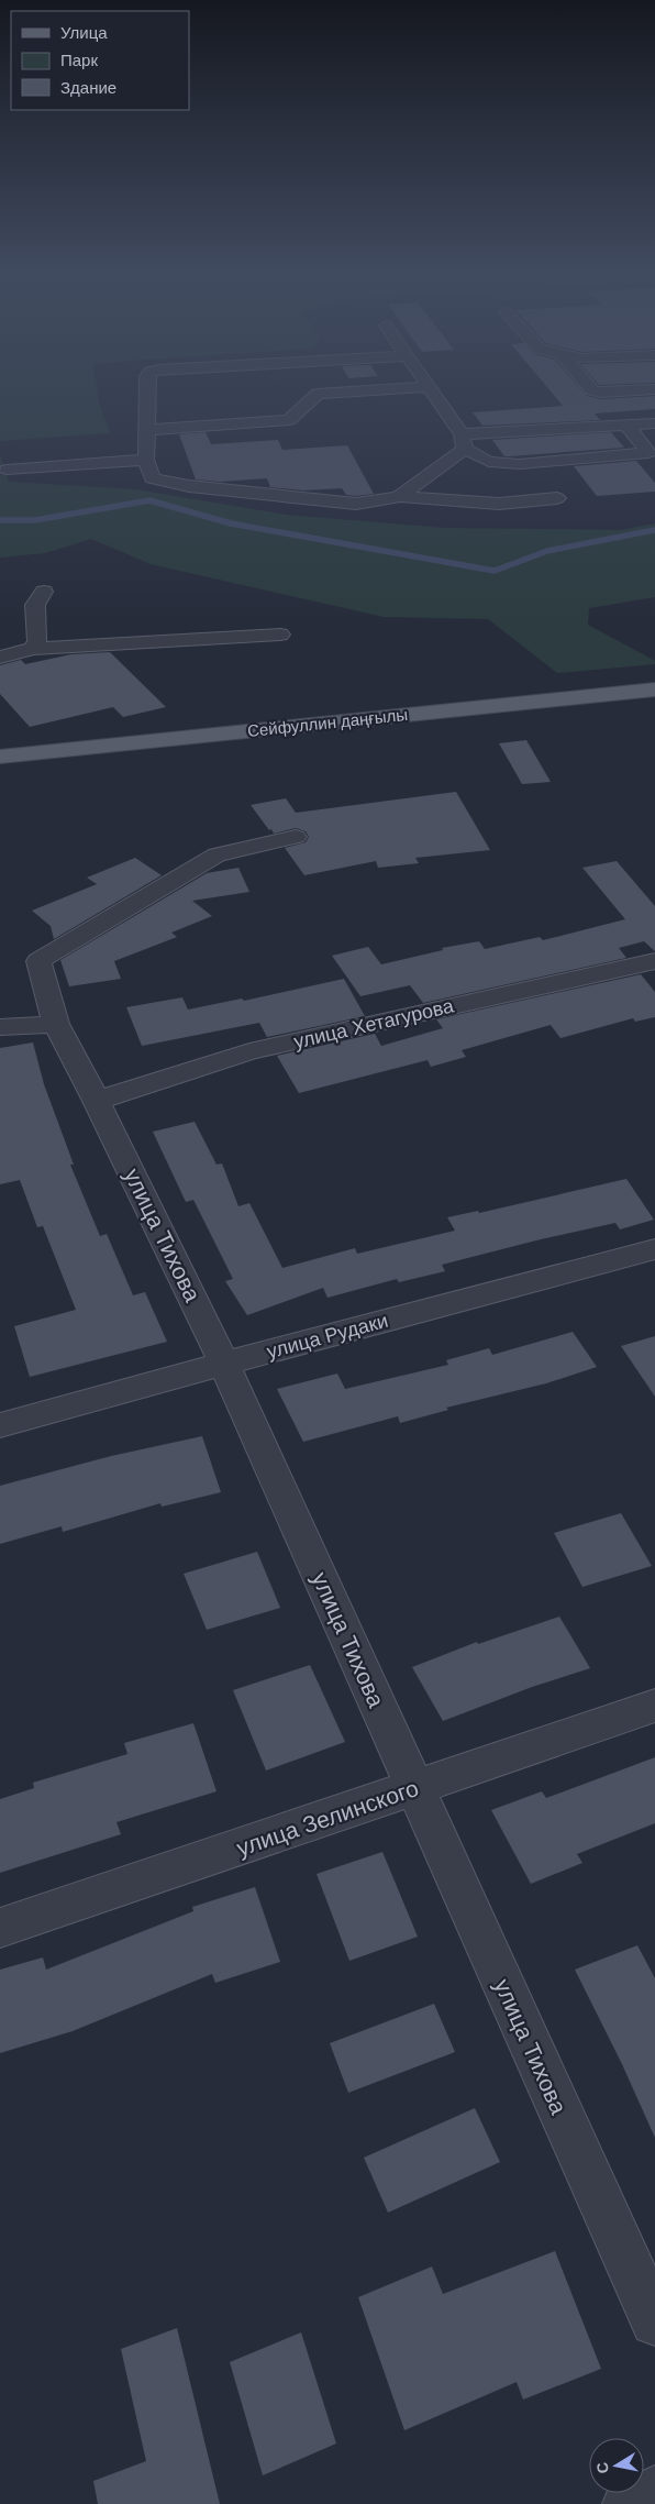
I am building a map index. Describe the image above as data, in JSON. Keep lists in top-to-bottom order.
{
  "streets": {
    "main road": ["Сейфуллин даңғылы"],
    "street": [
      "улица Хетагурова",
      "улица Тихова",
      "улица Рудаки",
      "улица Зелинского"
    ]
  },
  "crossings": [
    ["улица Хетагурова", "улица Тихова"],
    ["улица Тихова", "улица Рудаки"],
    ["улица Тихова", "улица Зелинского"]
  ],
  "legend": ["Улица", "Парк", "Здание"],
  "north": "left"
}
